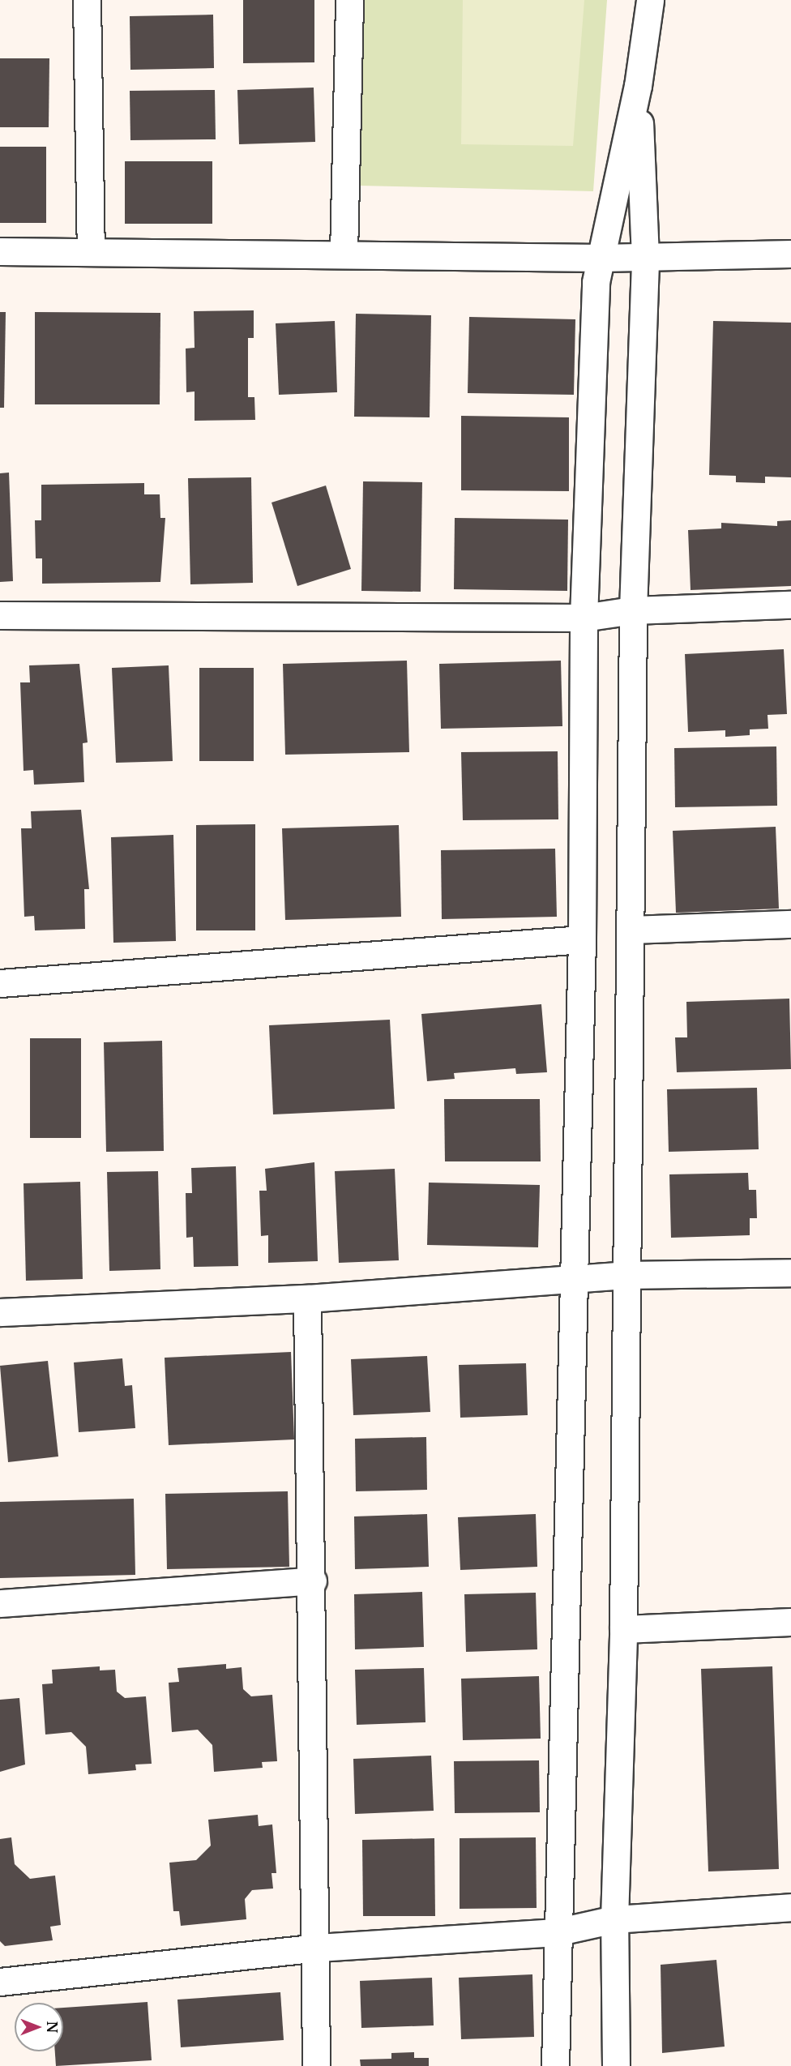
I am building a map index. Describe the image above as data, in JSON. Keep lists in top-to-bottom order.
{
  "north": "right"
}
